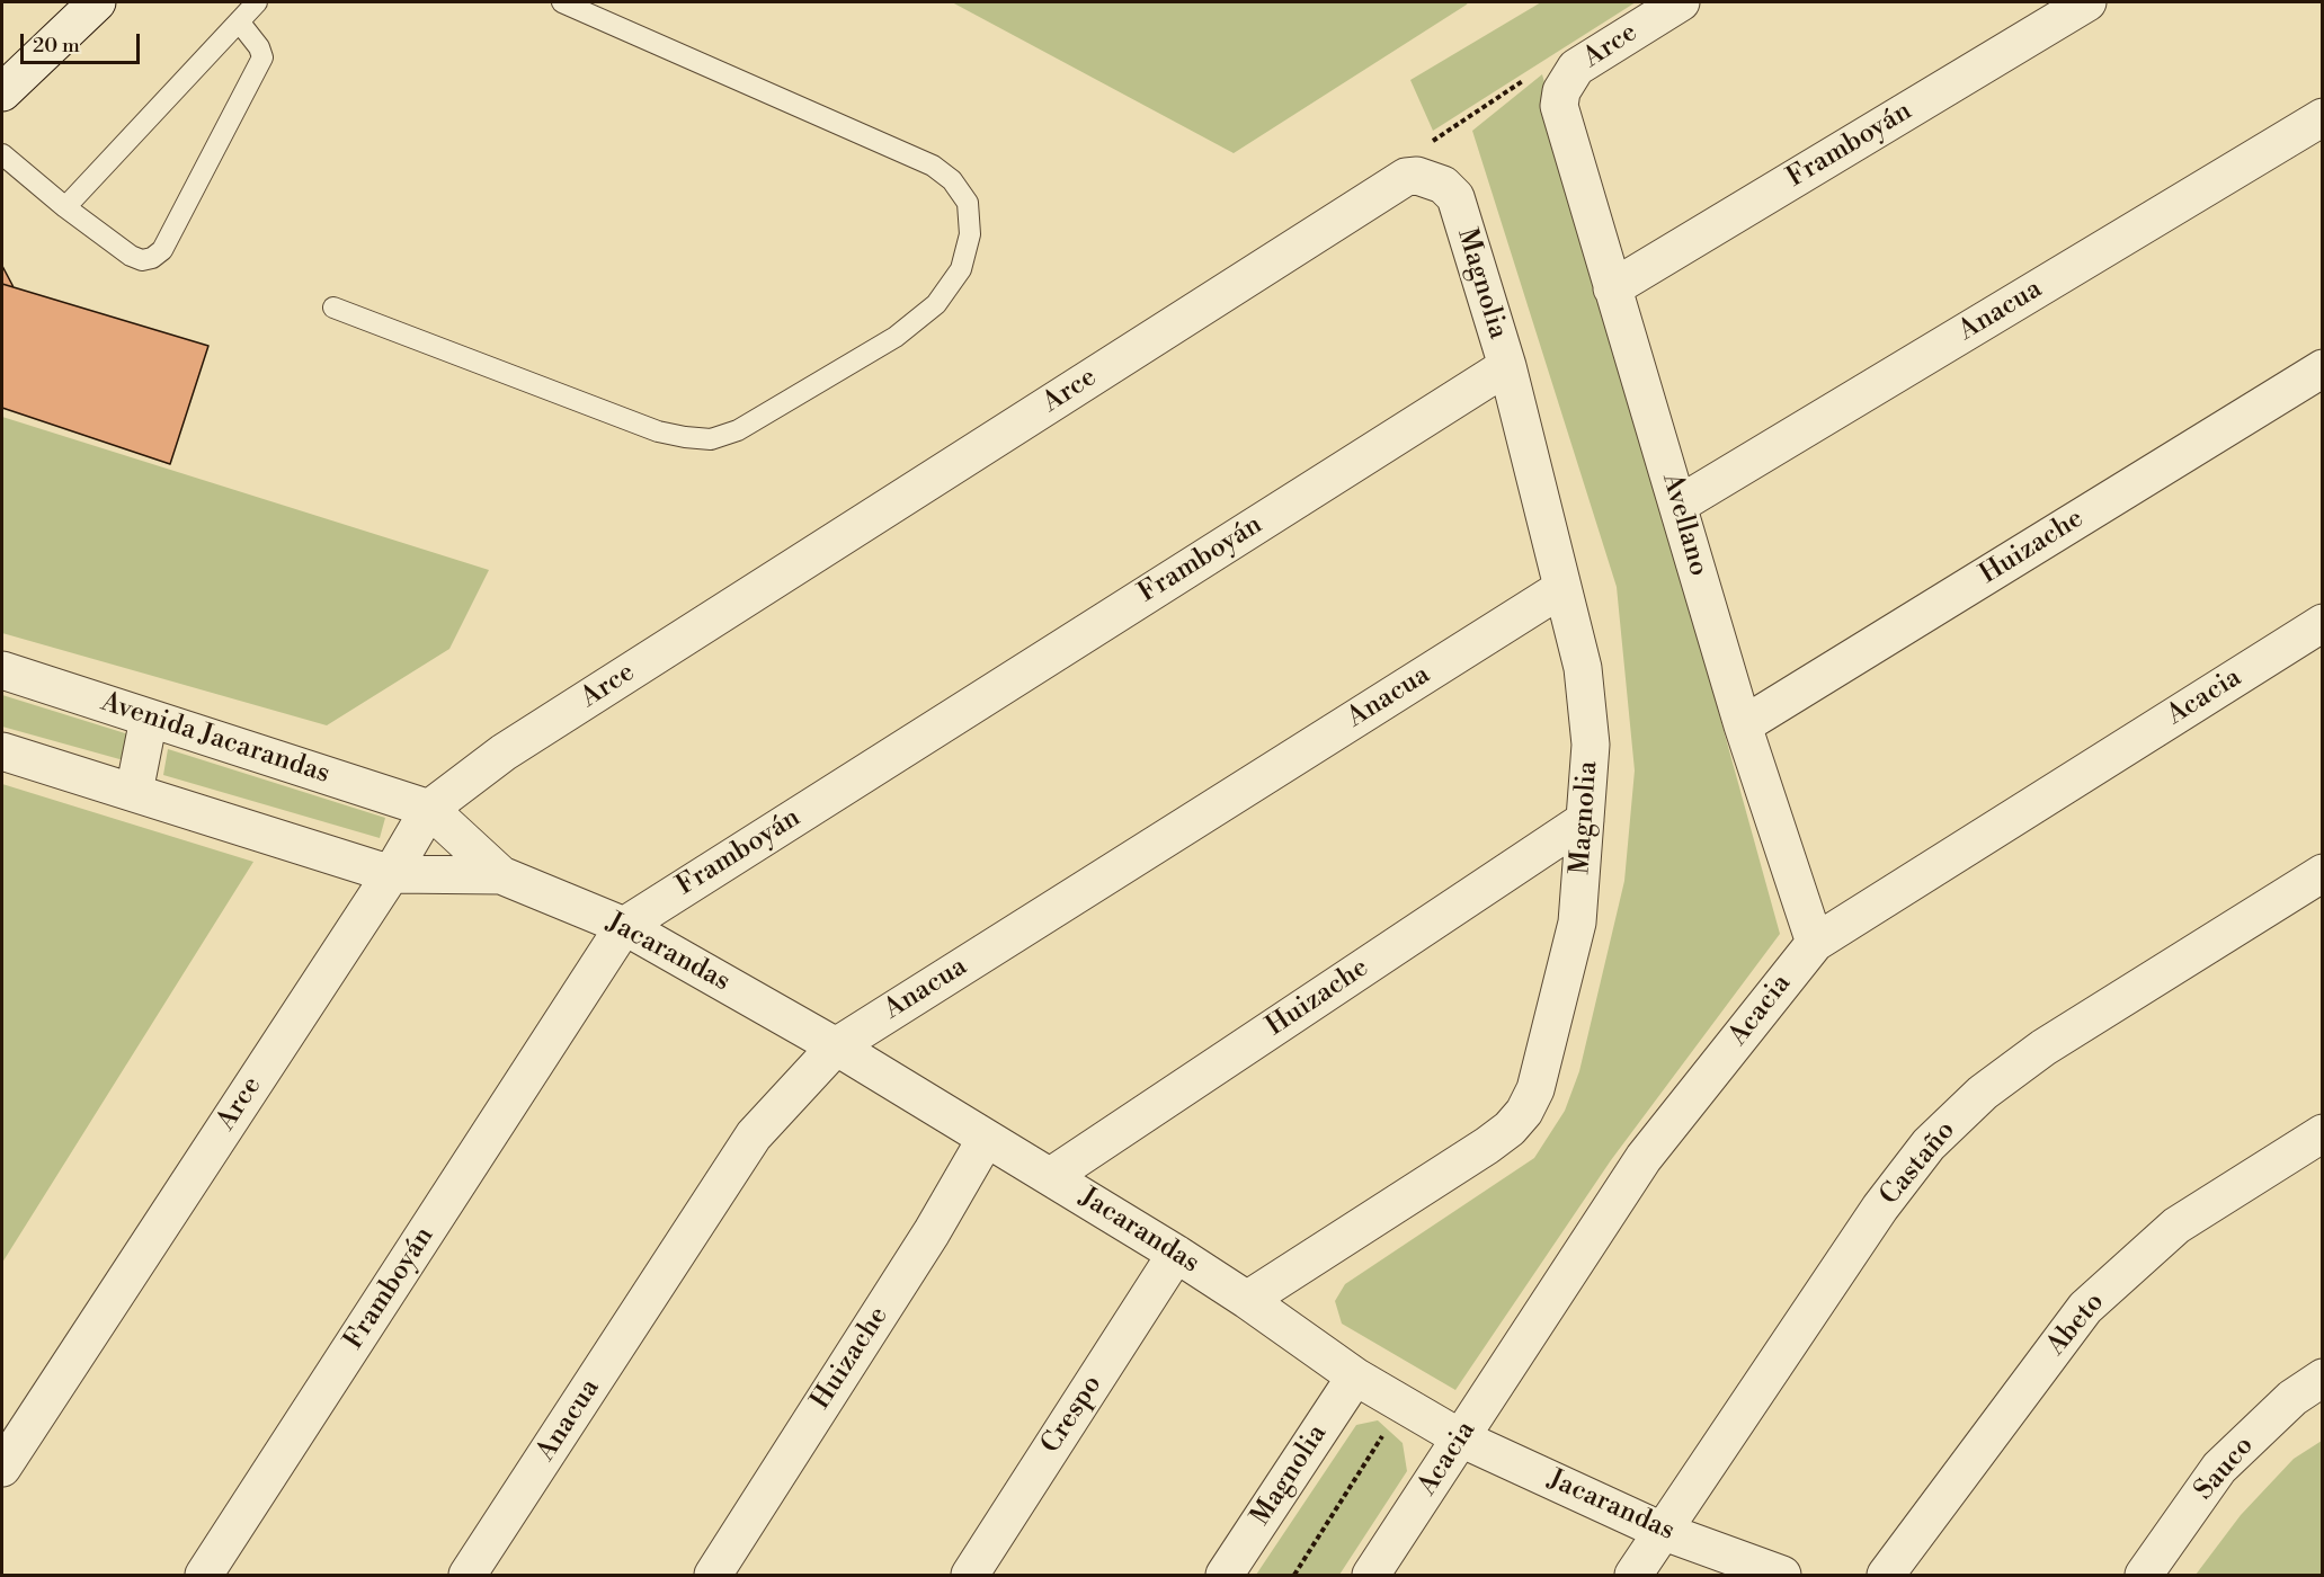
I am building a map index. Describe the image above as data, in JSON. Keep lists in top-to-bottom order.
{
  "streets": {
    "street": [
      "Arce",
      "Framboyán",
      "Magnolia",
      "Anacua",
      "Avellano",
      "Huizache",
      "Acacia",
      "Avenida Jacarandas",
      "Jacarandas",
      "Castaño",
      "Abeto",
      "Crespo",
      "Sauco"
    ]
  },
  "crossings": [
    ["Arce", "Magnolia"],
    ["Arce", "Avellano"],
    ["Arce", "Avenida Jacarandas"],
    ["Arce", "Jacarandas"],
    ["Framboyán", "Magnolia"],
    ["Framboyán", "Avellano"],
    ["Framboyán", "Jacarandas"],
    ["Magnolia", "Anacua"],
    ["Magnolia", "Huizache"],
    ["Magnolia", "Jacarandas"],
    ["Anacua", "Avellano"],
    ["Anacua", "Jacarandas"],
    ["Avellano", "Huizache"],
    ["Avellano", "Acacia"],
    ["Huizache", "Jacarandas"],
    ["Acacia", "Jacarandas"],
    ["Avenida Jacarandas", "Jacarandas"],
    ["Jacarandas", "Castaño"],
    ["Jacarandas", "Crespo"]
  ],
  "scale_bar": "20 m"
}
